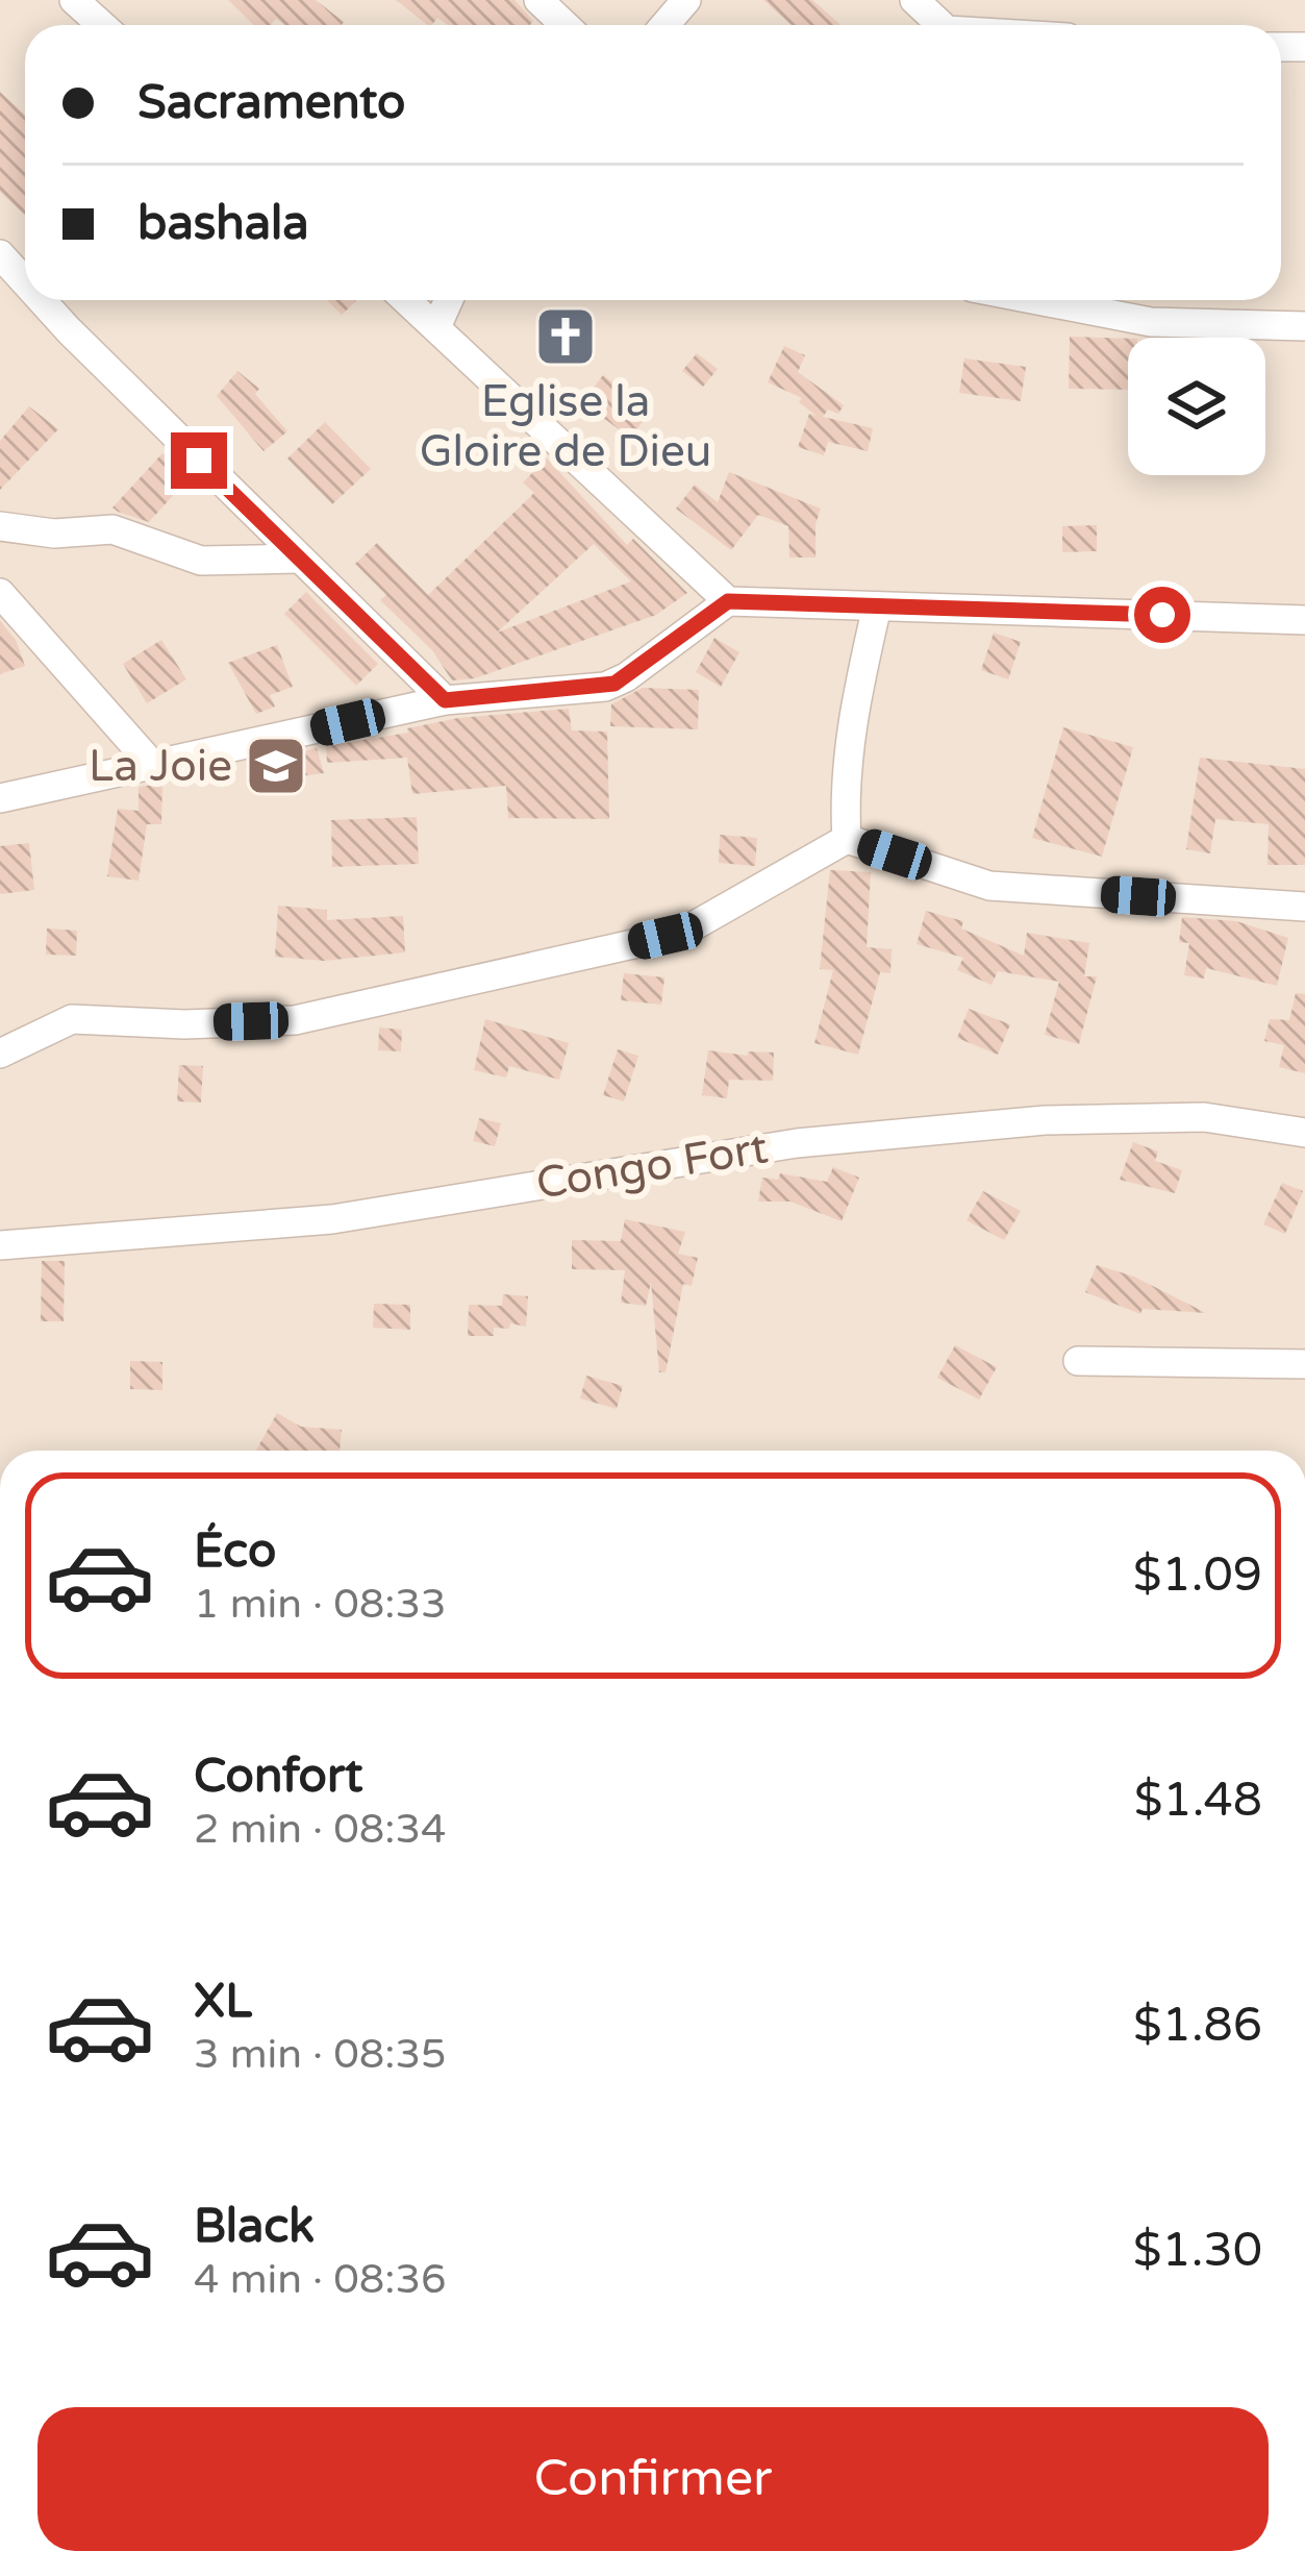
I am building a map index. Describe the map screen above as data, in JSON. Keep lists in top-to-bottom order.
{
  "streets": {
    "street": ["Congo Fort"]
  },
  "places": {
    "church": ["Eglise la Gloire de Dieu"],
    "school or university": ["La Joie"]
  },
  "page": {
    "banner": ["Sacramento", "bashala"],
    "list": [
      {
        "name": "Éco",
        "note": "1 min · 08:33",
        "value": "$1.09"
      },
      {
        "name": "Confort",
        "note": "2 min · 08:34",
        "value": "$1.48"
      },
      {
        "name": "XL",
        "note": "3 min · 08:35",
        "value": "$1.86"
      },
      {
        "name": "Black",
        "note": "4 min · 08:36",
        "value": "$1.30"
      }
    ],
    "buttons": "Confirmer"
  }
}
